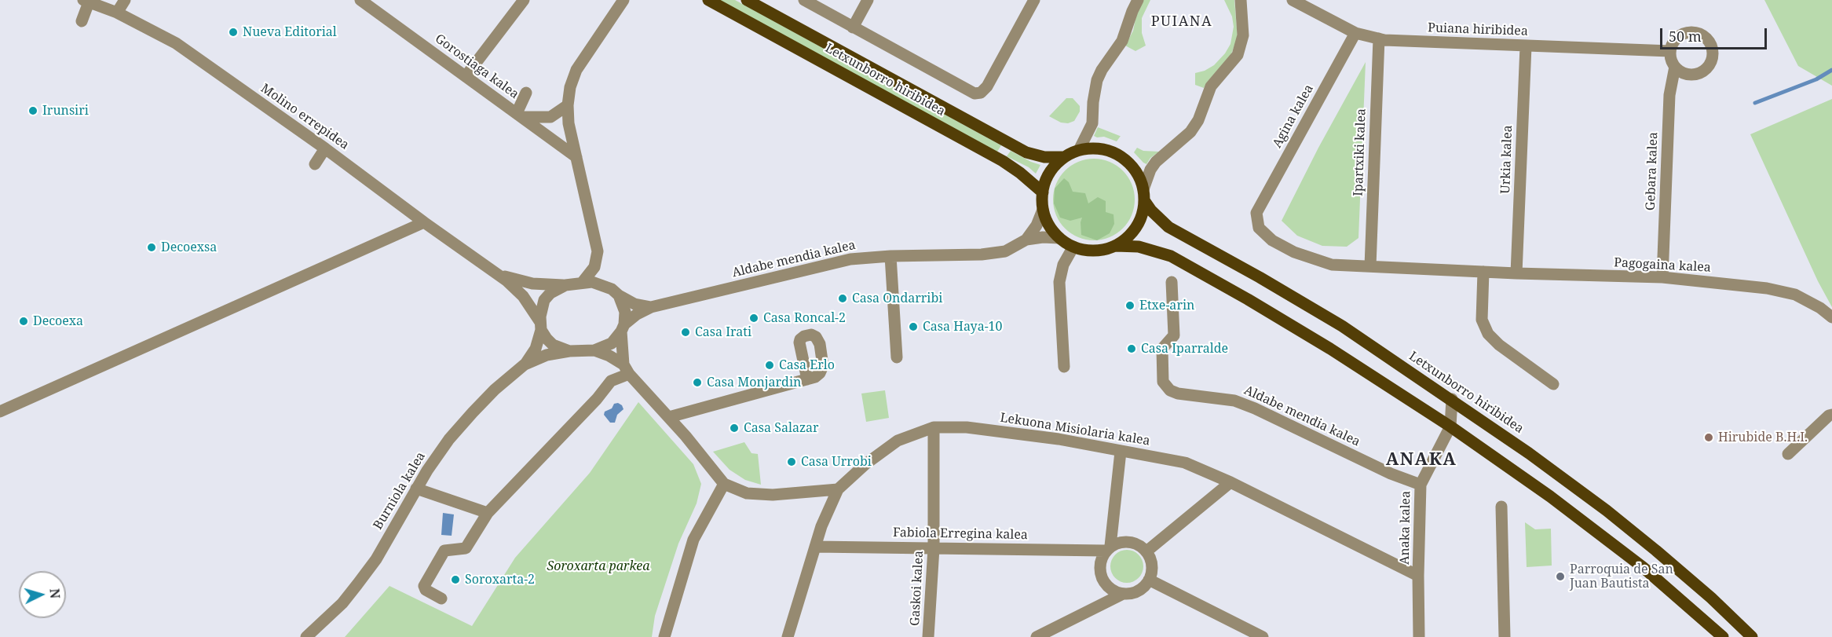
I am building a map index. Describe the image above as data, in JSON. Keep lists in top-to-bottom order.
{
  "streets": {
    "main road": ["Letxunborro hiribidea"],
    "street": [
      "Puiana hiribidea",
      "Gorostiaga kalea",
      "Agina kalea",
      "Molino errepidea",
      "Ipartxiki kalea",
      "Urkia kalea",
      "Gebara kalea",
      "Aldabe mendia kalea",
      "Pagogaina kalea",
      "Lekuona Misiolaria kalea",
      "Burniola kalea",
      "Anaka kalea",
      "Fabiola Erregina kalea",
      "Gaskoi kalea"
    ]
  },
  "crossings": [
    ["Puiana hiribidea", "Agina kalea"],
    ["Puiana hiribidea", "Ipartxiki kalea"],
    ["Puiana hiribidea", "Urkia kalea"],
    ["Puiana hiribidea", "Gebara kalea"],
    ["Letxunborro hiribidea", "Aldabe mendia kalea"],
    ["Agina kalea", "Pagogaina kalea"],
    ["Molino errepidea", "Aldabe mendia kalea"],
    ["Molino errepidea", "Burniola kalea"],
    ["Ipartxiki kalea", "Pagogaina kalea"],
    ["Urkia kalea", "Pagogaina kalea"],
    ["Gebara kalea", "Pagogaina kalea"],
    ["Aldabe mendia kalea", "Burniola kalea"],
    ["Aldabe mendia kalea", "Anaka kalea"],
    ["Lekuona Misiolaria kalea", "Anaka kalea"],
    ["Lekuona Misiolaria kalea", "Gaskoi kalea"],
    ["Fabiola Erregina kalea", "Gaskoi kalea"]
  ],
  "districts": ["PUIANA", "ANAKA"],
  "parks": ["Soroxarta parkea"],
  "places": [
    "Nueva Editorial",
    "Irunsiri",
    "Decoexsa",
    "Casa Ondarribi",
    "Etxe-arin",
    "Casa Roncal-2",
    "Decoexa",
    "Casa Haya-10",
    "Casa Irati",
    "Casa Iparralde",
    "Casa Erlo",
    "Casa Monjardin",
    "Casa Salazar",
    "Hirubide B.H.I.",
    "Casa Urrobi",
    "Parroquia de San Juan Bautista",
    "Soroxarta-2"
  ],
  "scale_bar": "50 m",
  "north": "right"
}
